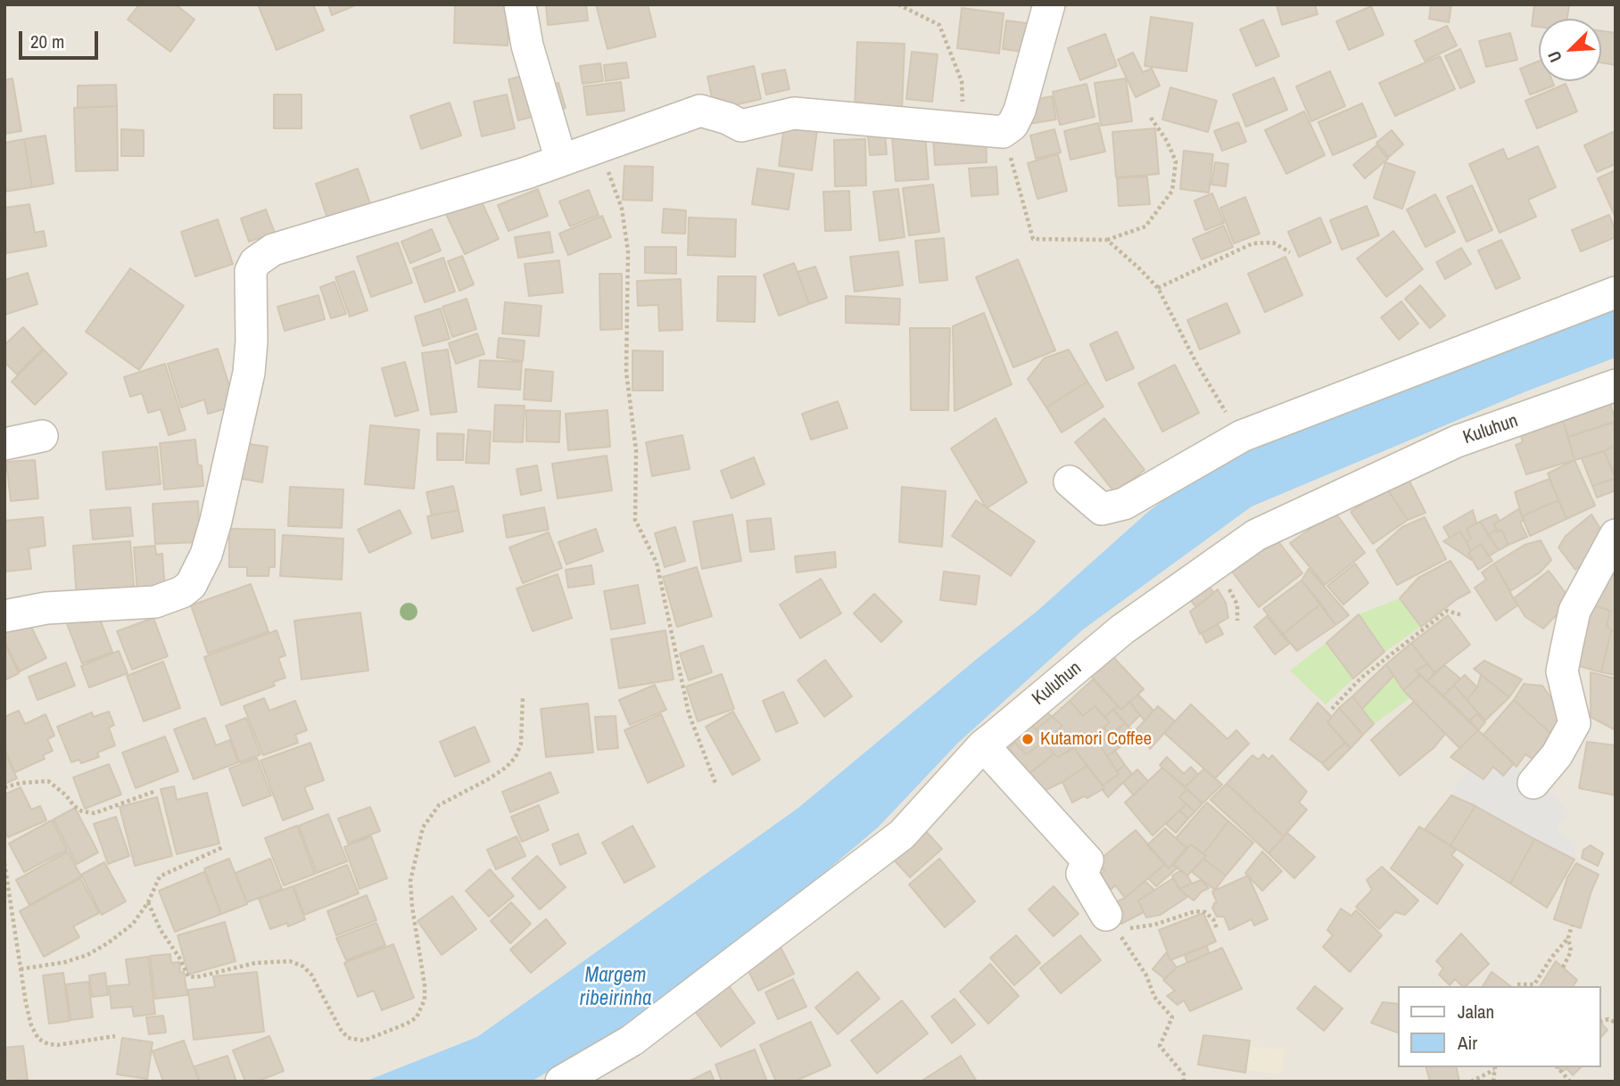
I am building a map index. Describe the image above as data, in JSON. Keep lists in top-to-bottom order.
{
  "streets": {
    "street": ["Kuluhun"]
  },
  "water": ["Margem ribeirinha"],
  "places": ["Kutamori Coffee"],
  "legend": ["Jalan", "Air"],
  "scale_bar": "20 m",
  "north": "bottom left"
}
